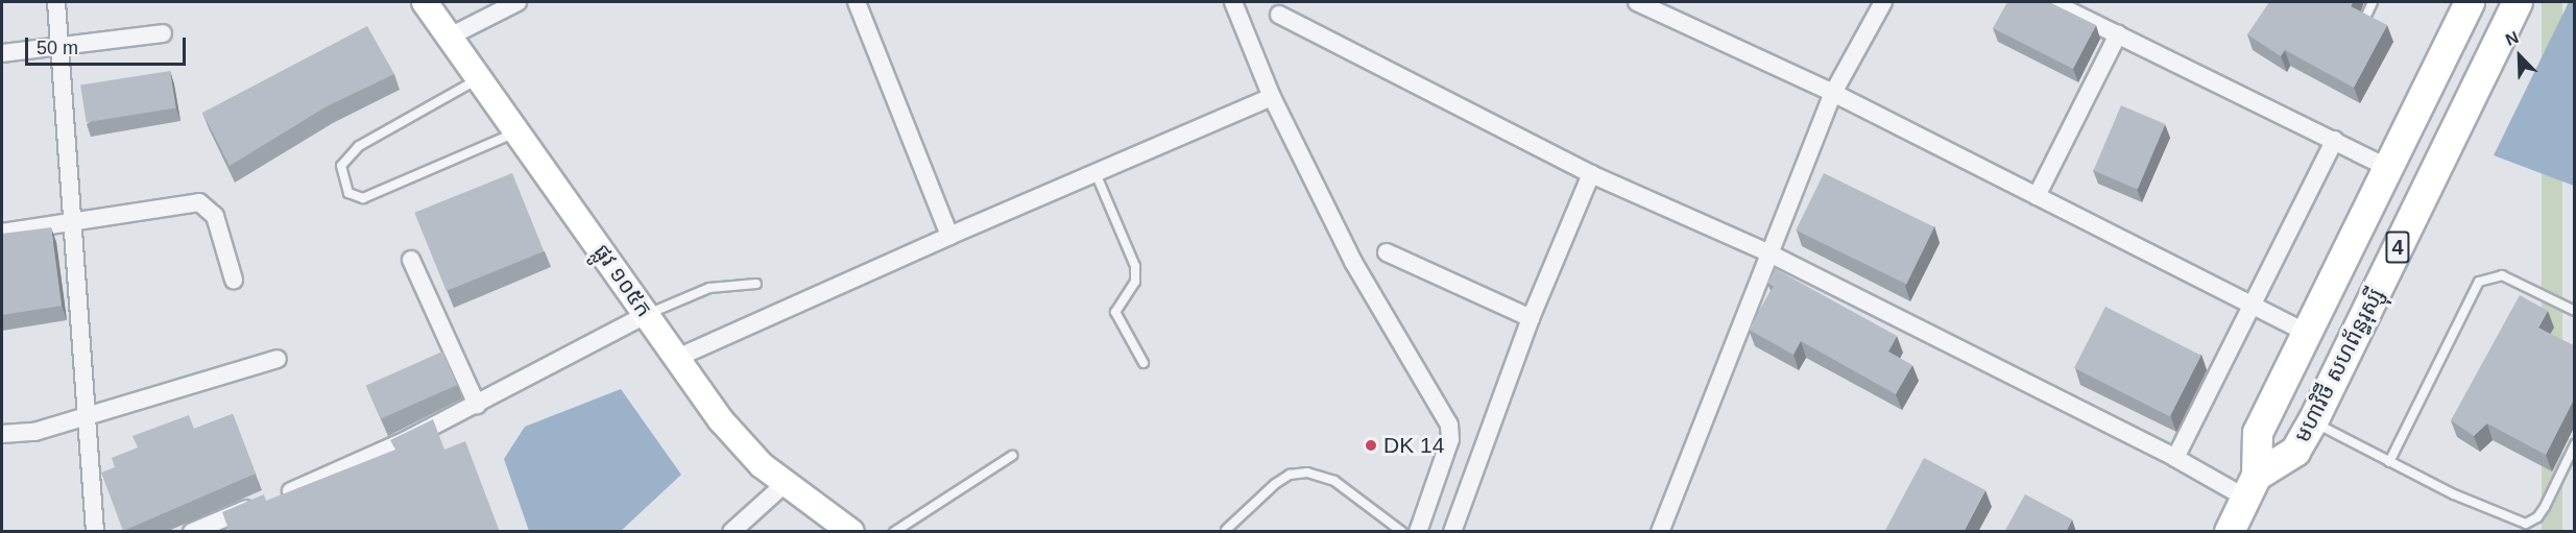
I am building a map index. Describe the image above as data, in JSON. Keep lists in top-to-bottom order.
{
  "streets": {
    "highway": ["4", "មហាវិថី សហព័ន្ធរុស្ស៊ី"],
    "main road": ["ផ្លូវ ១០៥ក"]
  },
  "places": ["DK 14"],
  "scale_bar": "50 m",
  "north": "top left"
}
